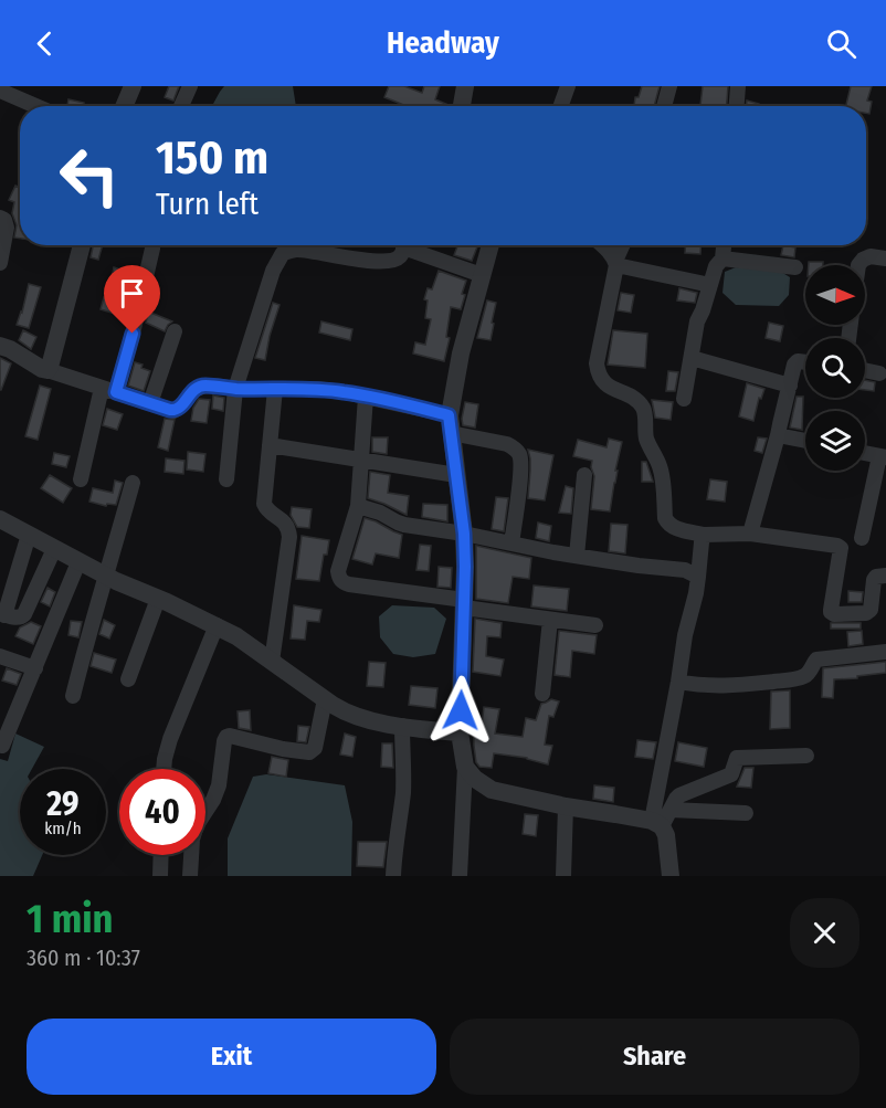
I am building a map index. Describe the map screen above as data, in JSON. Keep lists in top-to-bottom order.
{
  "north": "right",
  "page": {
    "header": "Headway",
    "turn": ["150 m", "Turn left"],
    "speed": "29 km/h",
    "limit": "40",
    "heading": ["1 min", "360 m · 10:37"],
    "buttons": ["Exit", "Share"]
  }
}
